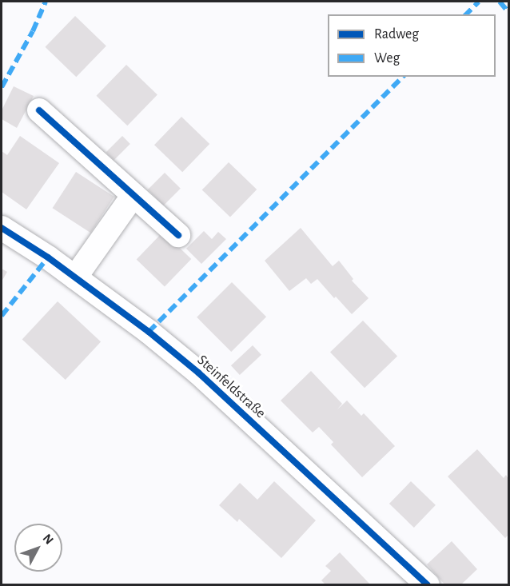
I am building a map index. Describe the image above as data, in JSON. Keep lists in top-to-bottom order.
{
  "streets": {
    "street": ["Steinfeldstraße"]
  },
  "legend": ["Radweg", "Weg"],
  "north": "top right"
}
